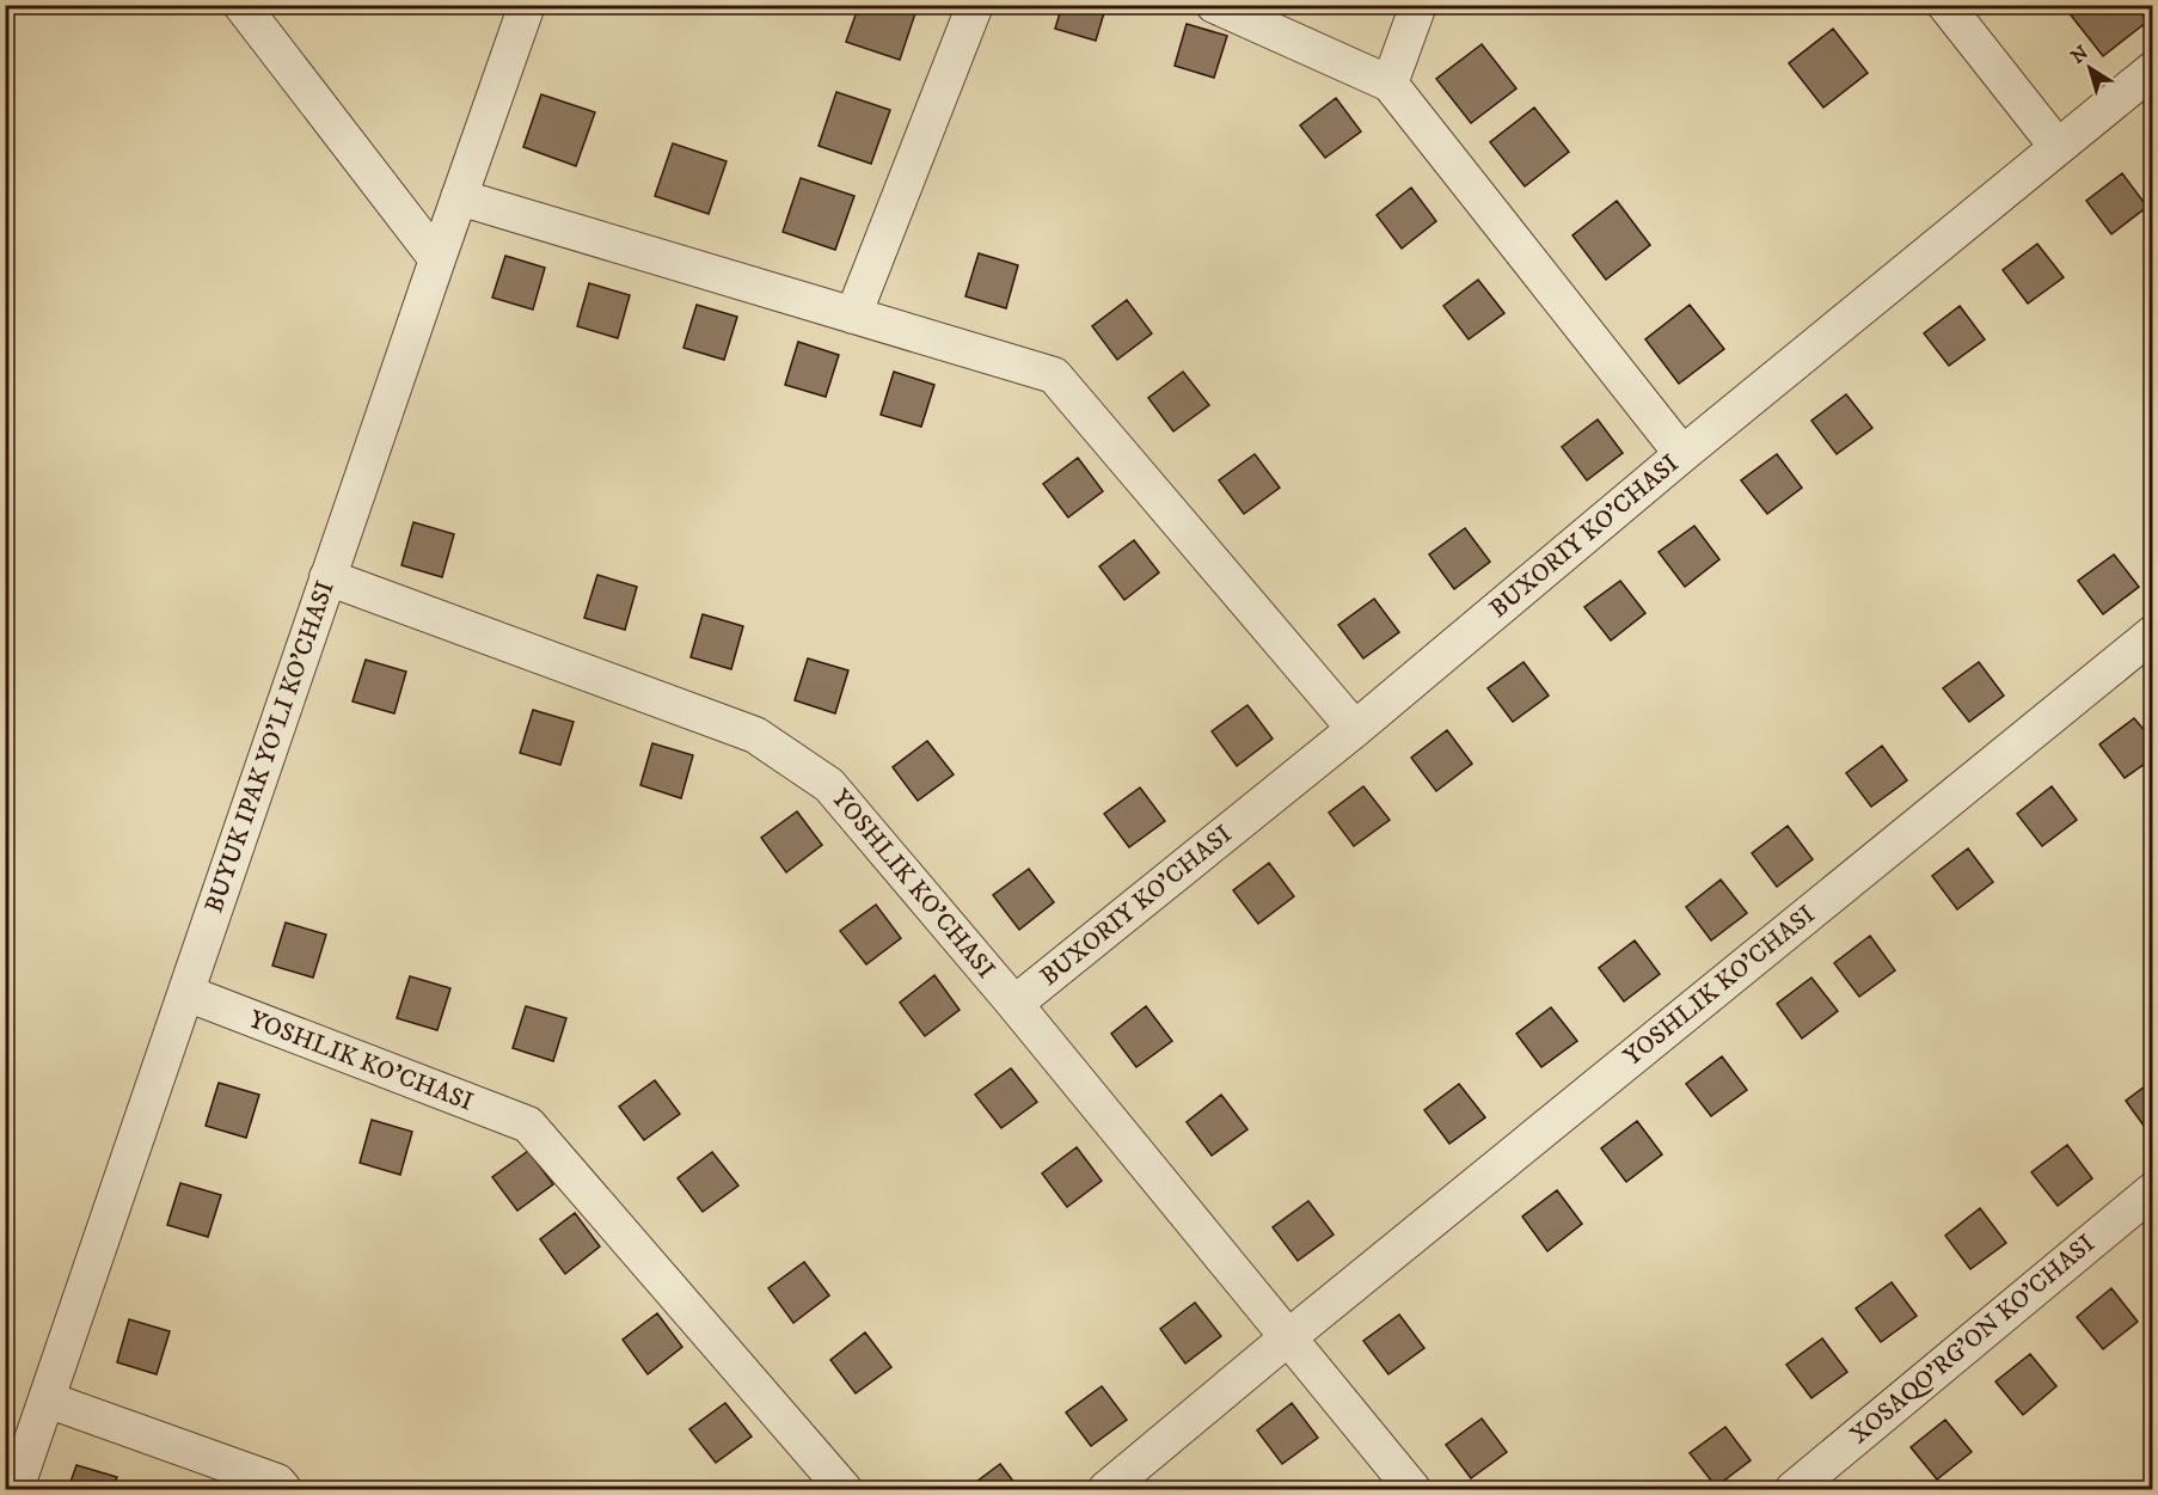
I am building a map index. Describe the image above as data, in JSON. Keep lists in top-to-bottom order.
{
  "streets": {
    "street": [
      "BUXORIY KO'CHASI",
      "BUYUK IPAK YO'LI KO'CHASI",
      "YOSHLIK KO'CHASI",
      "XOSAQO'RG'ON KO'CHASI"
    ]
  },
  "crossings": [
    ["BUXORIY KO'CHASI", "YOSHLIK KO'CHASI"],
    ["BUYUK IPAK YO'LI KO'CHASI", "YOSHLIK KO'CHASI"]
  ],
  "north": "top left"
}
